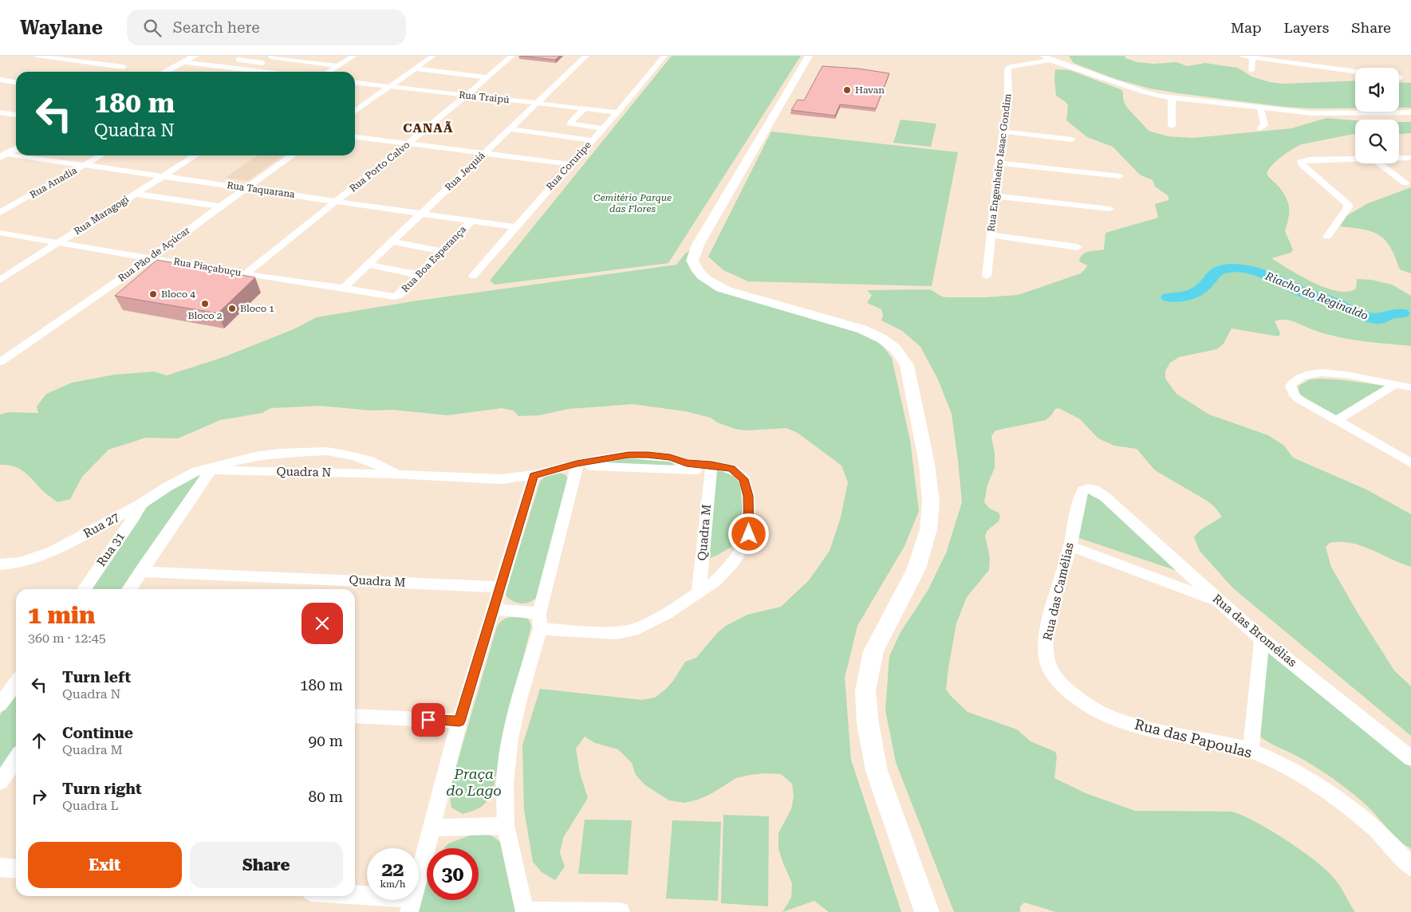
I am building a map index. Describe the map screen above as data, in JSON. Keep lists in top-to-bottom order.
{
  "streets": {
    "street": [
      "Rua Traipú",
      "Rua Engenheiro Isaac Gondim",
      "Rua Coruripe",
      "Rua Porto Calvo",
      "Rua Jequiá",
      "Rua Anadia",
      "Rua Taquarana",
      "Rua Maragogi",
      "Rua Pão de Açúcar",
      "Rua Boa Esperança",
      "Rua Piaçabuçu",
      "Quadra N",
      "Rua 27",
      "Quadra M",
      "Rua 31",
      "Rua das Camélias",
      "Rua das Bromélias",
      "Rua das Papoulas"
    ]
  },
  "crossings": [
    ["Rua Traipú", "Rua Coruripe"],
    ["Rua Traipú", "Rua Porto Calvo"],
    ["Rua Traipú", "Rua Jequiá"],
    ["Rua Coruripe", "Rua Taquarana"],
    ["Rua Porto Calvo", "Rua Taquarana"],
    ["Rua Porto Calvo", "Rua Piaçabuçu"],
    ["Rua Jequiá", "Rua Taquarana"],
    ["Rua Jequiá", "Rua Piaçabuçu"],
    ["Rua Anadia", "Rua Taquarana"],
    ["Rua Taquarana", "Rua Maragogi"],
    ["Rua Taquarana", "Rua Pão de Açúcar"],
    ["Rua Taquarana", "Rua Boa Esperança"],
    ["Rua Maragogi", "Rua Piaçabuçu"],
    ["Rua Pão de Açúcar", "Rua Piaçabuçu"],
    ["Rua Boa Esperança", "Rua Piaçabuçu"],
    ["Quadra N", "Rua 27"],
    ["Rua 27", "Rua 31"],
    ["Rua das Camélias", "Rua das Bromélias"],
    ["Rua das Camélias", "Rua das Papoulas"]
  ],
  "districts": ["CANAÃ"],
  "water": ["Riacho do Reginaldo"],
  "parks": ["Cemitério Parque das Flores", "Praça do Lago"],
  "places": [
    "Havan",
    "Bloco 4",
    "Bloco 2",
    "Bloco 1"
  ],
  "page": {
    "header": "Waylane",
    "search": "Search here",
    "nav": ["Map", "Layers", "Share"],
    "turn": ["180 m", "Quadra N"],
    "heading": ["1 min", "360 m · 12:45"],
    "list": [
      {
        "name": "Turn left",
        "note": "Quadra N",
        "value": "180 m"
      },
      {
        "name": "Continue",
        "note": "Quadra M",
        "value": "90 m"
      },
      {
        "name": "Turn right",
        "note": "Quadra L",
        "value": "80 m"
      }
    ],
    "buttons": ["Exit", "Share"],
    "speed": "22 km/h",
    "limit": "30"
  }
}
